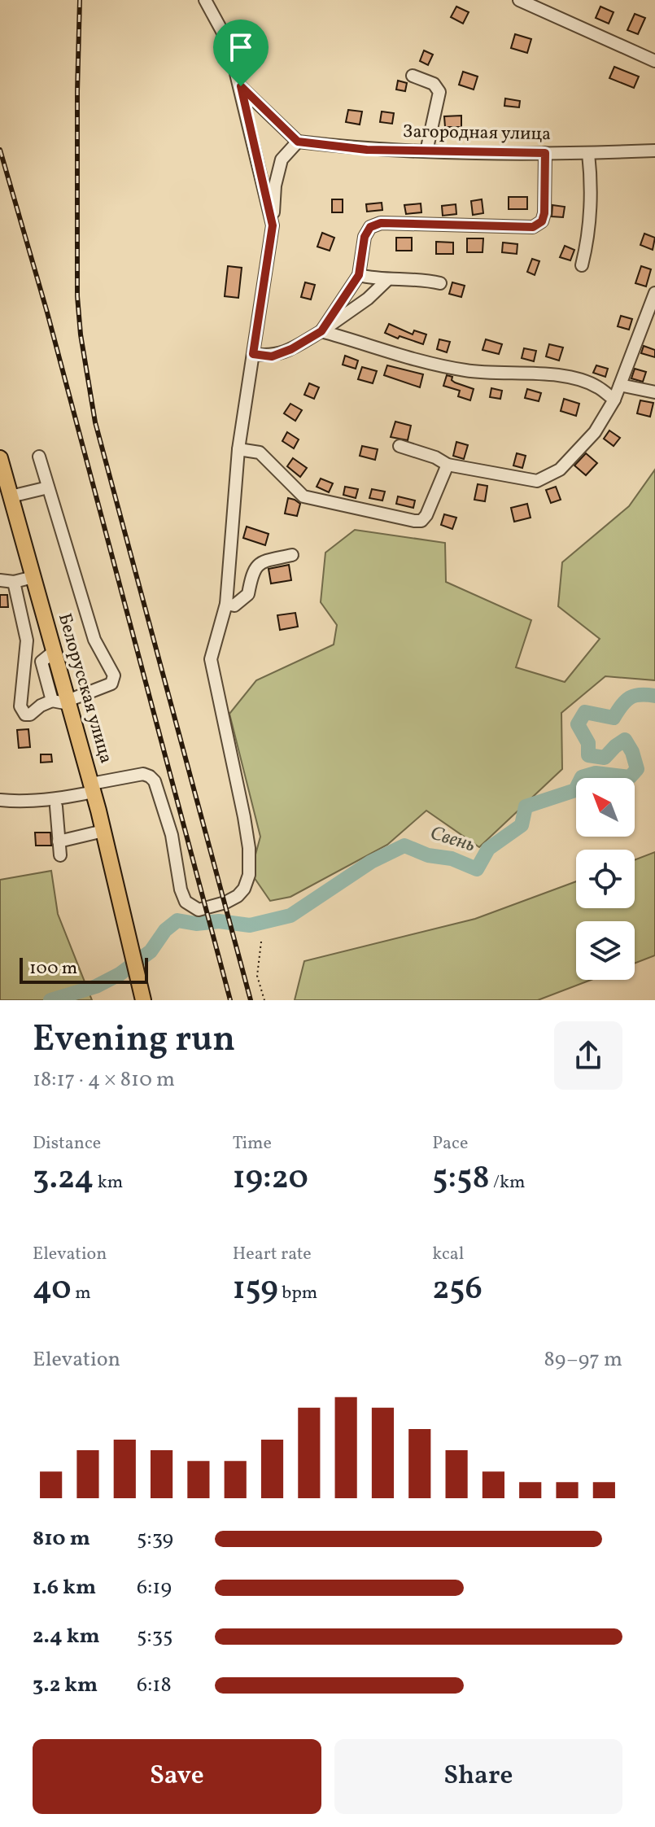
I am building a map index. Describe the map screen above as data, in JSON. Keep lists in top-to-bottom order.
{
  "streets": {
    "main road": ["Белорусская улица"],
    "street": ["Загородная улица"]
  },
  "water": ["Свень"],
  "scale_bar": "100 m",
  "north": "top left",
  "page": {
    "scale": "100 m",
    "heading": ["Evening run", "18:17 · 4 × 810 m"],
    "stats": [
      ["Distance", "3.24 km"],
      ["Time", "19:20"],
      ["Pace", "5:58 /km"],
      ["Elevation", "40 m"],
      ["Heart rate", "159 bpm"],
      ["kcal", "256"]
    ],
    "chart": ["Elevation", "89–97 m"],
    "list": [
      {
        "name": "810 m",
        "note": "5:39"
      },
      {
        "name": "1.6 km",
        "note": "6:19"
      },
      {
        "name": "2.4 km",
        "note": "5:35"
      },
      {
        "name": "3.2 km",
        "note": "6:18"
      }
    ],
    "buttons": ["Save", "Share"]
  }
}
